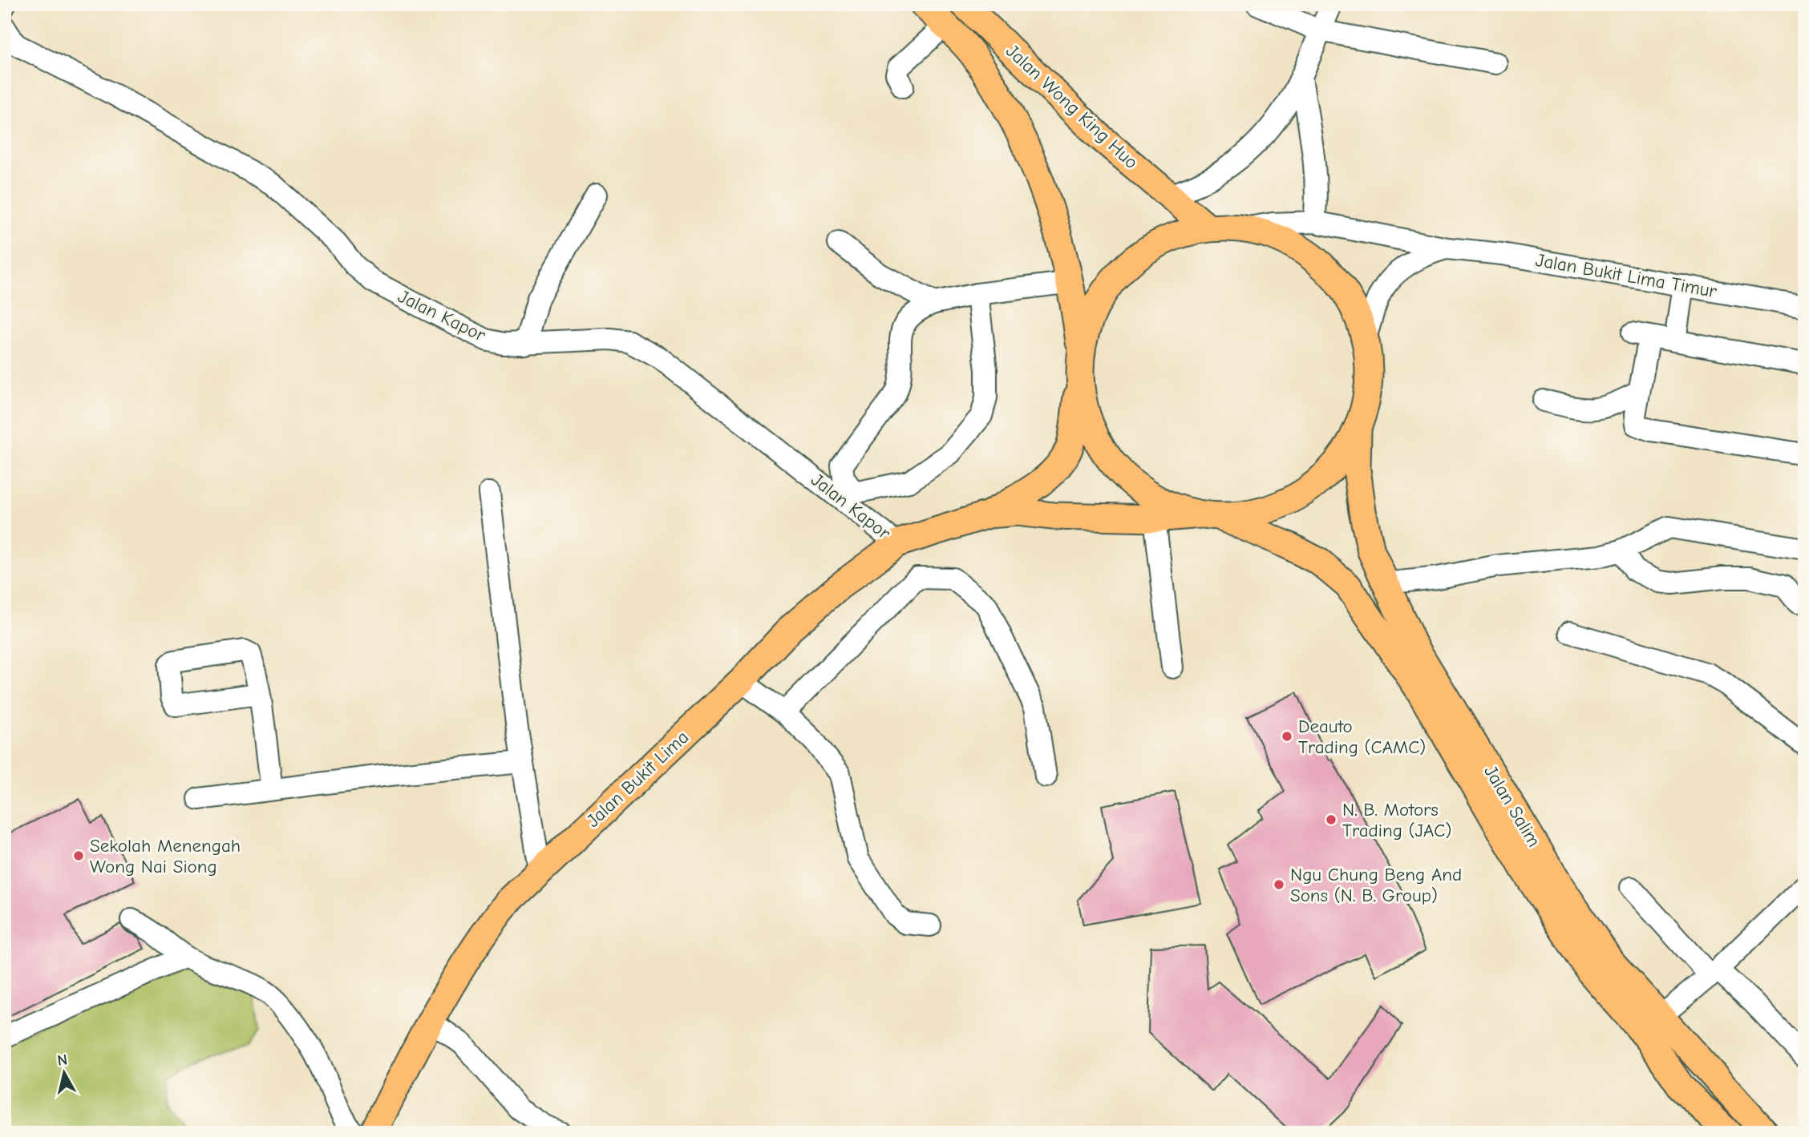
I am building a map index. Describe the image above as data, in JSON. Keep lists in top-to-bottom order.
{
  "streets": {
    "main road": ["Jalan Wong King Huo", "Jalan Bukit Lima", "Jalan Salim"],
    "street": ["Jalan Bukit Lima Timur", "Jalan Kapor"]
  },
  "crossings": [
    ["Jalan Kapor", "Jalan Bukit Lima"]
  ],
  "places": [
    "Deauto Trading (CAMC)",
    "N. B. Motors Trading (JAC)",
    "Sekolah Menengah Wong Nai Siong",
    "Ngu Chung Beng And Sons (N. B. Group)"
  ],
  "north": "top"
}
